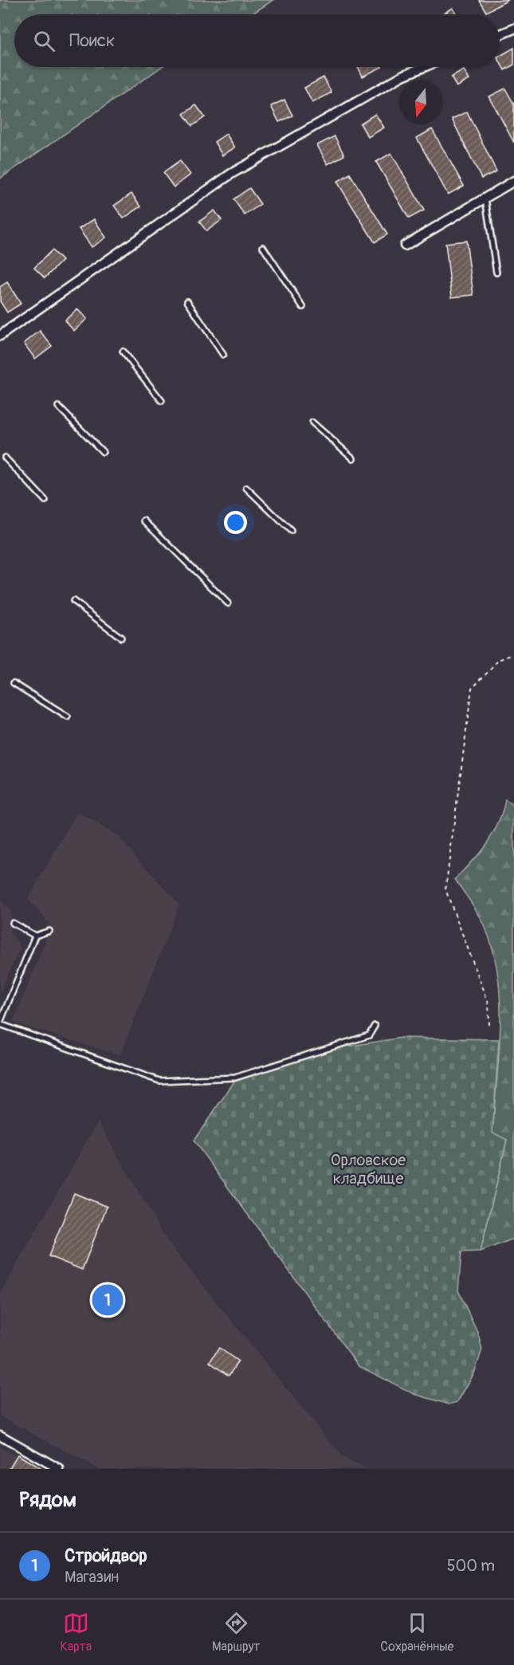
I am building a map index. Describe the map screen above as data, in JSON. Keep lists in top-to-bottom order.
{
  "parks": ["Орловское кладбище"],
  "north": "bottom",
  "page": {
    "search": "Поиск",
    "pins": "1",
    "heading": "Рядом",
    "list": [
      {
        "mark": "1",
        "name": "Стройдвор",
        "note": "Магазин",
        "value": "500 m"
      }
    ],
    "nav": ["Карта", "Маршрут", "Сохранённые"]
  }
}
